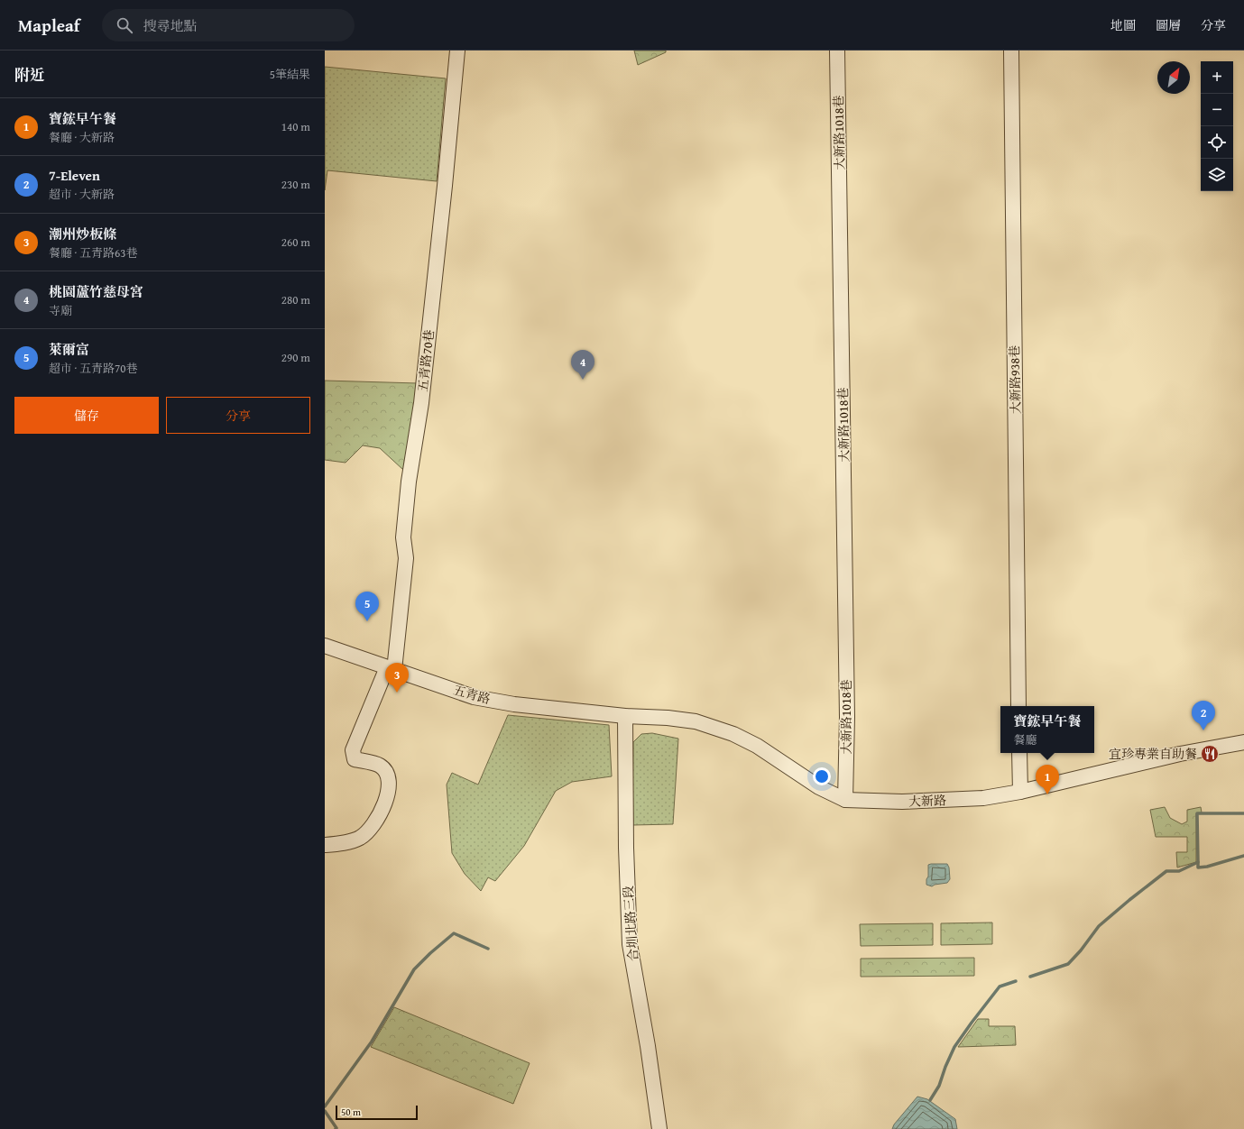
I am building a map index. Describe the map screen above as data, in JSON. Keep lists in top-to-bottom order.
{
  "streets": {
    "street": [
      "大新路1018巷",
      "五青路70巷",
      "大新路938巷",
      "五青路",
      "大新路",
      "合圳北路三段"
    ]
  },
  "crossings": [
    ["大新路1018巷", "大新路"],
    ["五青路70巷", "五青路"],
    ["五青路", "大新路"],
    ["五青路", "合圳北路三段"],
    ["大新路", "合圳北路三段"]
  ],
  "places": {
    "restaurant": ["宜珍專業自助餐"]
  },
  "scale_bar": "50 m",
  "north": "top right",
  "page": {
    "header": "Mapleaf",
    "search": "搜尋地點",
    "nav": ["地圖", "圖層", "分享"],
    "heading": ["附近", "5筆結果"],
    "map_buttons": ["+", "−"],
    "list": [
      {
        "mark": "1",
        "name": "寶鋐早午餐",
        "note": "餐廳 · 大新路",
        "value": "140 m"
      },
      {
        "mark": "2",
        "name": "7-Eleven",
        "note": "超市 · 大新路",
        "value": "230 m"
      },
      {
        "mark": "3",
        "name": "潮州炒板條",
        "note": "餐廳 · 五青路63巷",
        "value": "260 m"
      },
      {
        "mark": "4",
        "name": "桃園蘆竹慈母宮",
        "note": "寺廟",
        "value": "280 m"
      },
      {
        "mark": "5",
        "name": "萊爾富",
        "note": "超市 · 五青路70巷",
        "value": "290 m"
      }
    ],
    "pins": [
      "4",
      "5",
      "3",
      "2",
      "1"
    ],
    "buttons": ["儲存", "分享"],
    "popup": ["寶鋐早午餐", "餐廳"],
    "scale": "50 m"
  }
}
